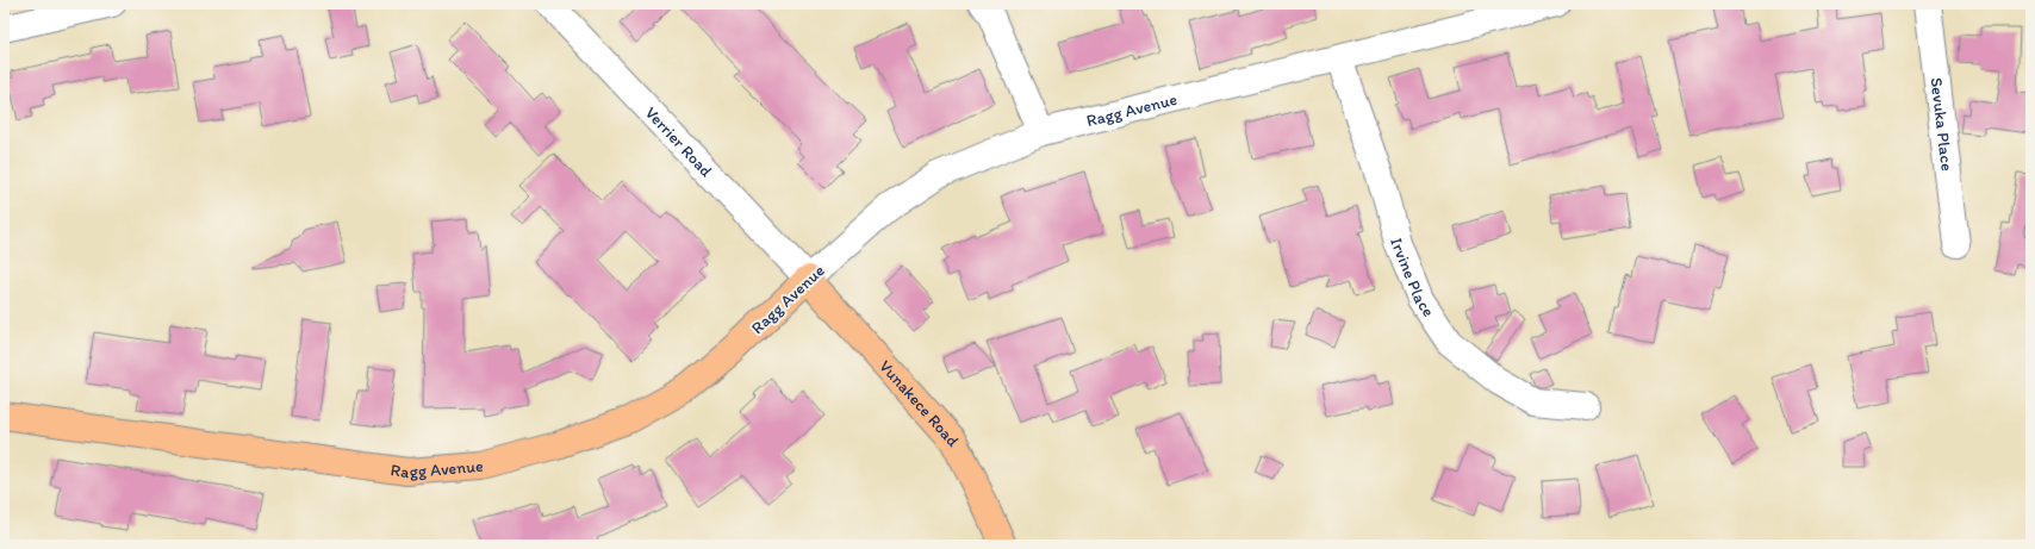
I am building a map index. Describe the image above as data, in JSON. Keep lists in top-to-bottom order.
{
  "streets": {
    "main road": ["Ragg Avenue", "Vunakece Road"],
    "street": ["Sevuka Place", "Verrier Road", "Irvine Place"]
  },
  "crossings": [
    ["Ragg Avenue", "Verrier Road"],
    ["Ragg Avenue", "Irvine Place"],
    ["Ragg Avenue", "Vunakece Road"],
    ["Verrier Road", "Vunakece Road"]
  ]
}
